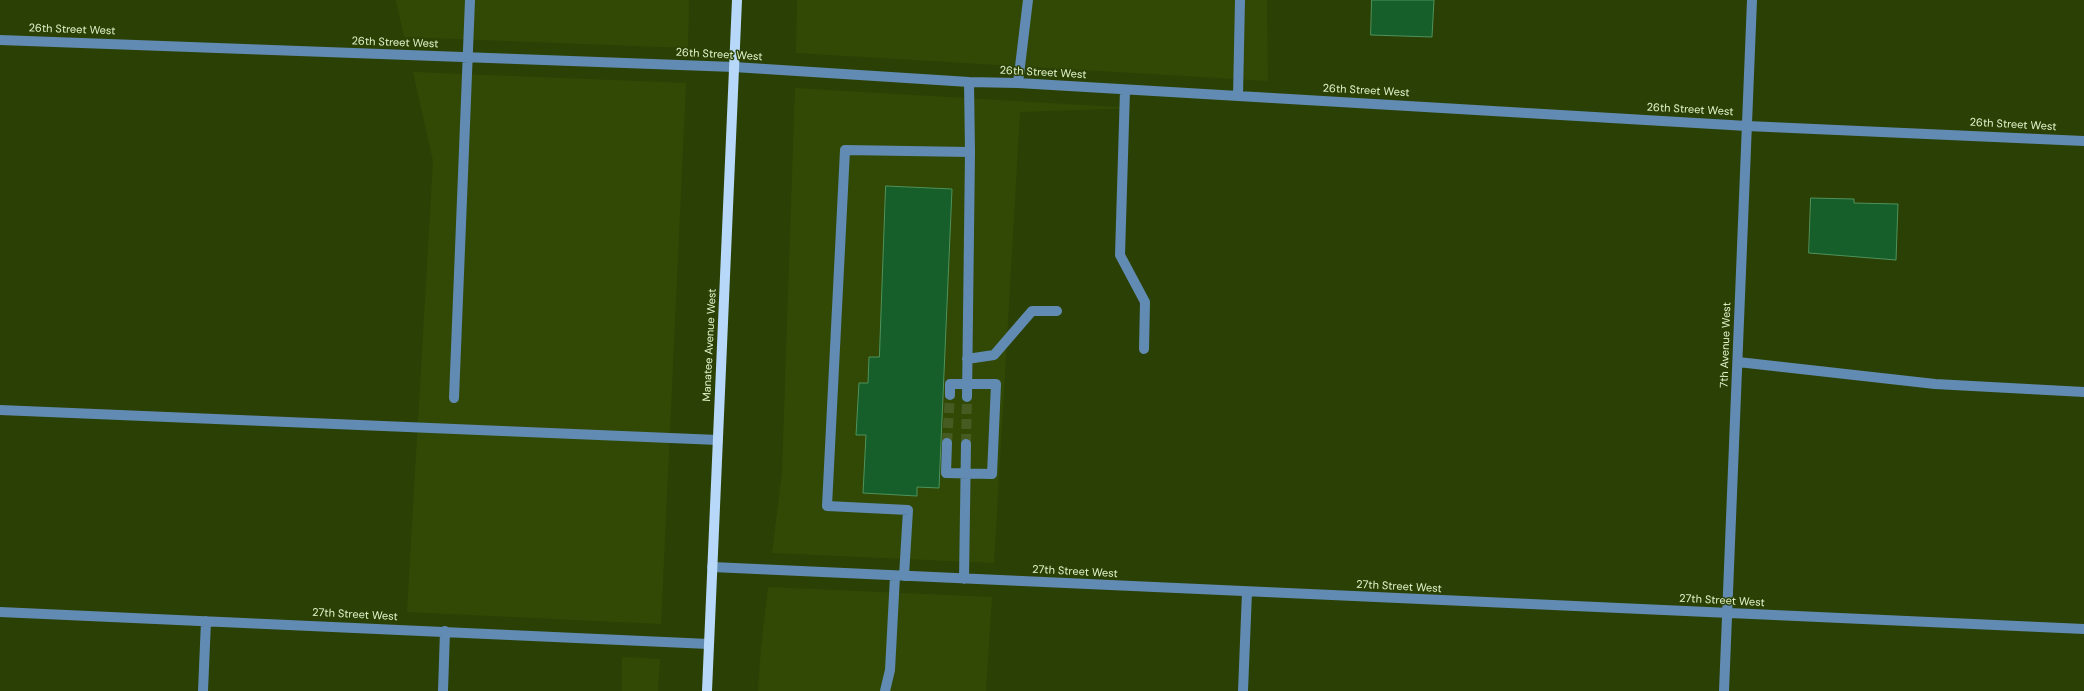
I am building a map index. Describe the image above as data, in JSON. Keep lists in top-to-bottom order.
{
  "streets": {
    "main road": ["Manatee Avenue West"],
    "street": ["26th Street West", "7th Avenue West", "27th Street West"]
  },
  "crossings": [
    ["26th Street West", "Manatee Avenue West"],
    ["26th Street West", "7th Avenue West"],
    ["Manatee Avenue West", "27th Street West"],
    ["7th Avenue West", "27th Street West"]
  ]
}
